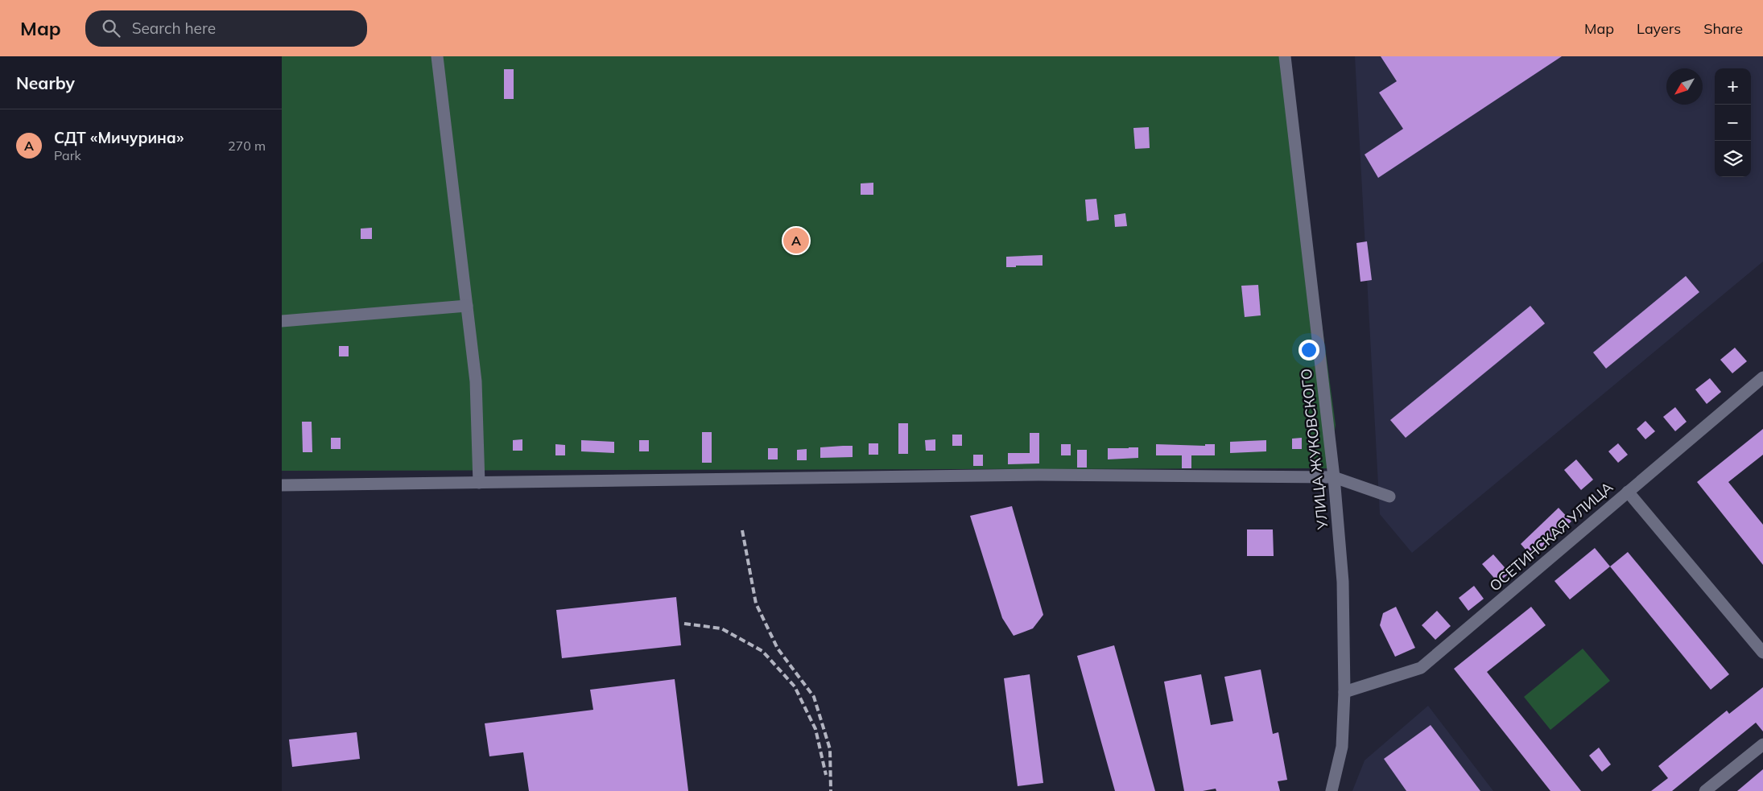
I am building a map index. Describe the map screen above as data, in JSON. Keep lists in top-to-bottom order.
{
  "streets": {
    "street": ["УЛИЦА ЖУКОВСКОГО", "ОСЕТИНСКАЯ УЛИЦА"]
  },
  "crossings": [
    ["УЛИЦА ЖУКОВСКОГО", "ОСЕТИНСКАЯ УЛИЦА"]
  ],
  "north": "bottom left",
  "page": {
    "header": "Map",
    "search": "Search here",
    "nav": ["Map", "Layers", "Share"],
    "heading": "Nearby",
    "map_buttons": ["+", "−"],
    "list": [
      {
        "mark": "A",
        "name": "СДТ «Мичурина»",
        "note": "Park",
        "value": "270 m"
      }
    ],
    "pins": "A"
  }
}
